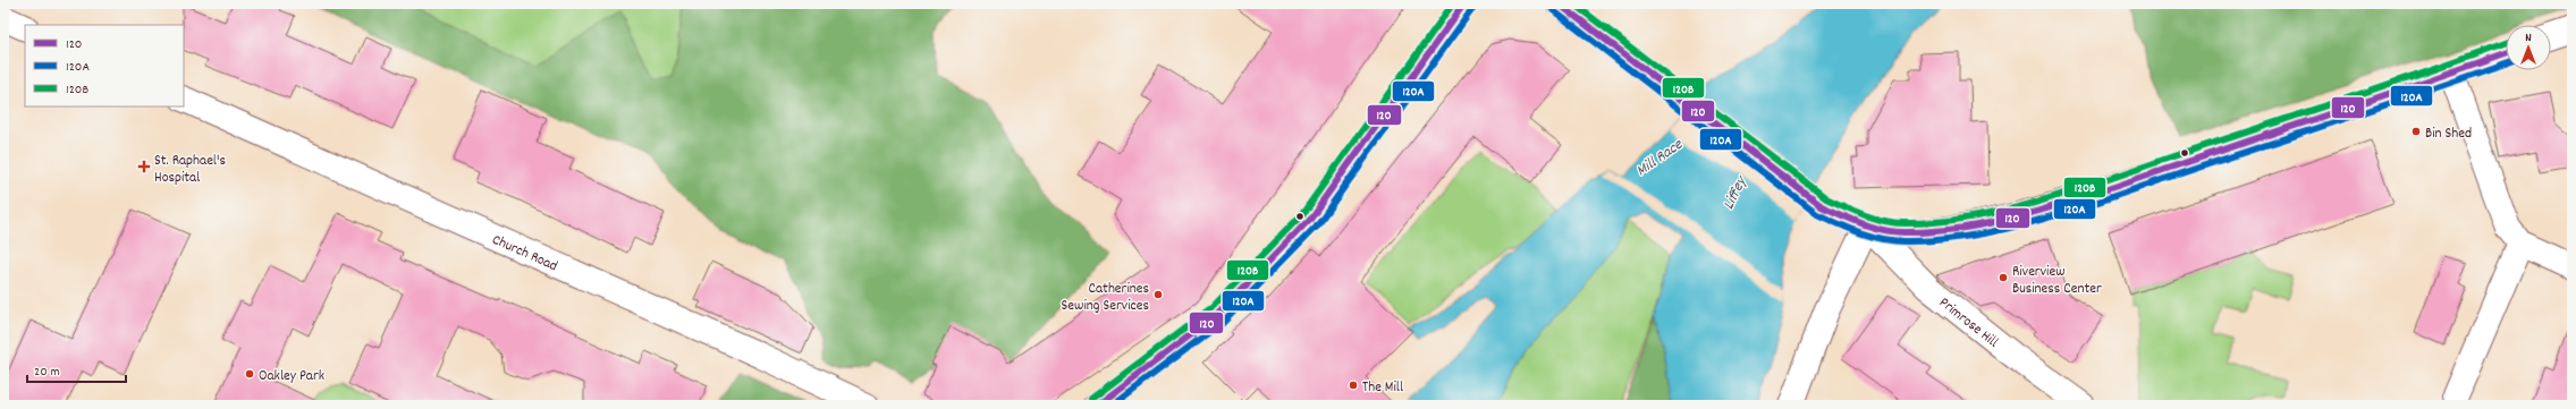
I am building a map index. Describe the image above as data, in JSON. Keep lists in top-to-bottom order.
{
  "streets": {
    "main road": ["Church Road", "Primrose Hill"]
  },
  "water": ["Mill Race", "Liffey"],
  "places": {
    "other": [
      "Bin Shed",
      "Riverview Business Center",
      "Catherines Sewing Services",
      "Oakley Park",
      "The Mill"
    ],
    "health": ["St. Raphael's Hospital"]
  },
  "lines": ["transit line 120", "transit line 120B", "transit line 120A"],
  "legend": ["120", "120A", "120B"],
  "scale_bar": "20 m",
  "north": "top"
}
